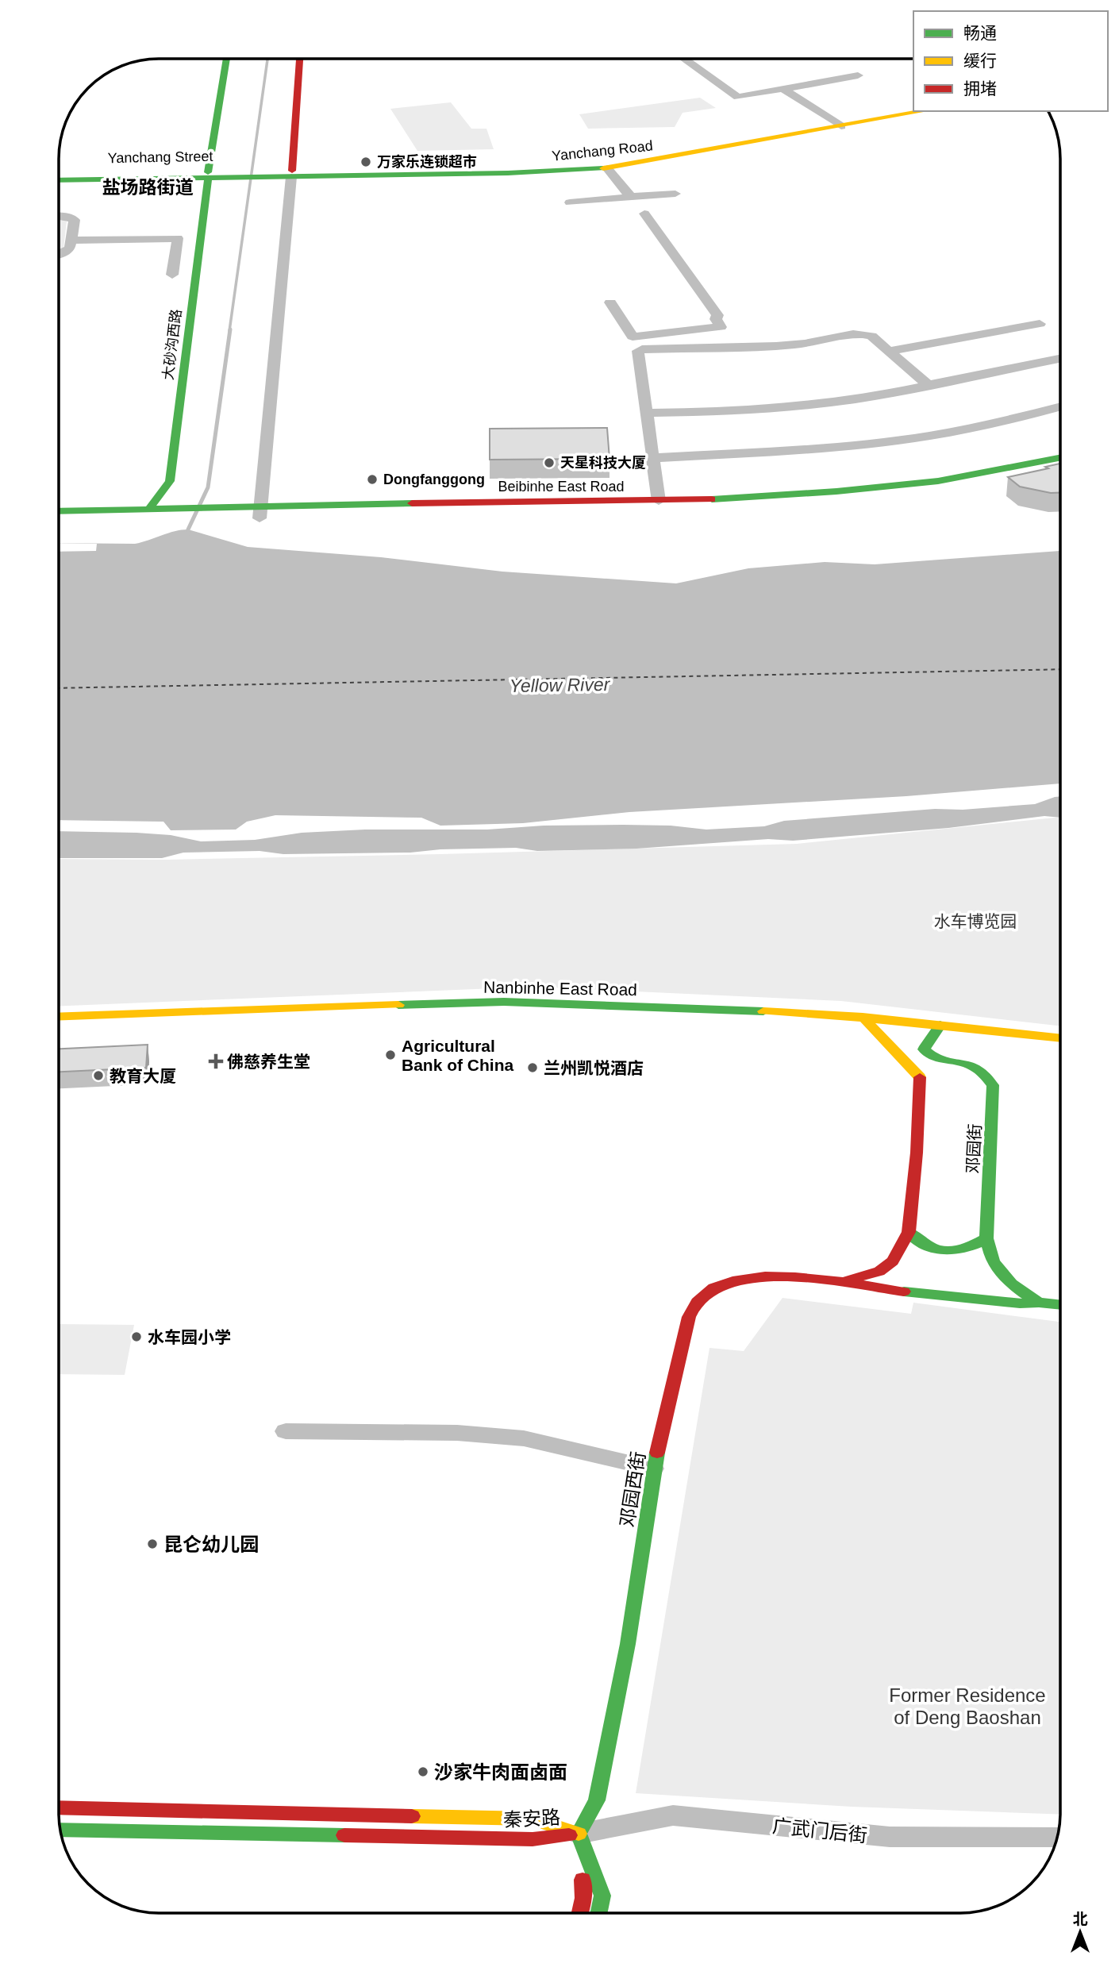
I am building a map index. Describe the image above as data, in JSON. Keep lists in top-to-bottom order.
{
  "streets": {
    "main road": [
      "Yanchang Road",
      "Yanchang Street",
      "大砂沟西路",
      "Beibinhe East Road",
      "Nanbinhe East Road",
      "邓园街",
      "邓园西街",
      "秦安路"
    ],
    "street": ["广武门后街"]
  },
  "crossings": [
    ["Yanchang Road", "Yanchang Street"],
    ["Yanchang Street", "大砂沟西路"],
    ["大砂沟西路", "Beibinhe East Road"],
    ["Nanbinhe East Road", "邓园街"],
    ["邓园西街", "秦安路"],
    ["邓园西街", "广武门后街"],
    ["秦安路", "广武门后街"]
  ],
  "districts": ["盐场路街道"],
  "water": ["Yellow River"],
  "parks": ["水车博览园", "Former Residence of Deng Baoshan"],
  "places": {
    "other": [
      "万家乐连锁超市",
      "天星科技大厦",
      "Dongfanggong",
      "Agricultural Bank of China",
      "兰州凯悦酒店",
      "教育大厦",
      "水车园小学",
      "昆仑幼儿园",
      "沙家牛肉面卤面"
    ],
    "health": ["佛慈养生堂"]
  },
  "legend": ["畅通", "缓行", "拥堵"],
  "north": "top"
}
